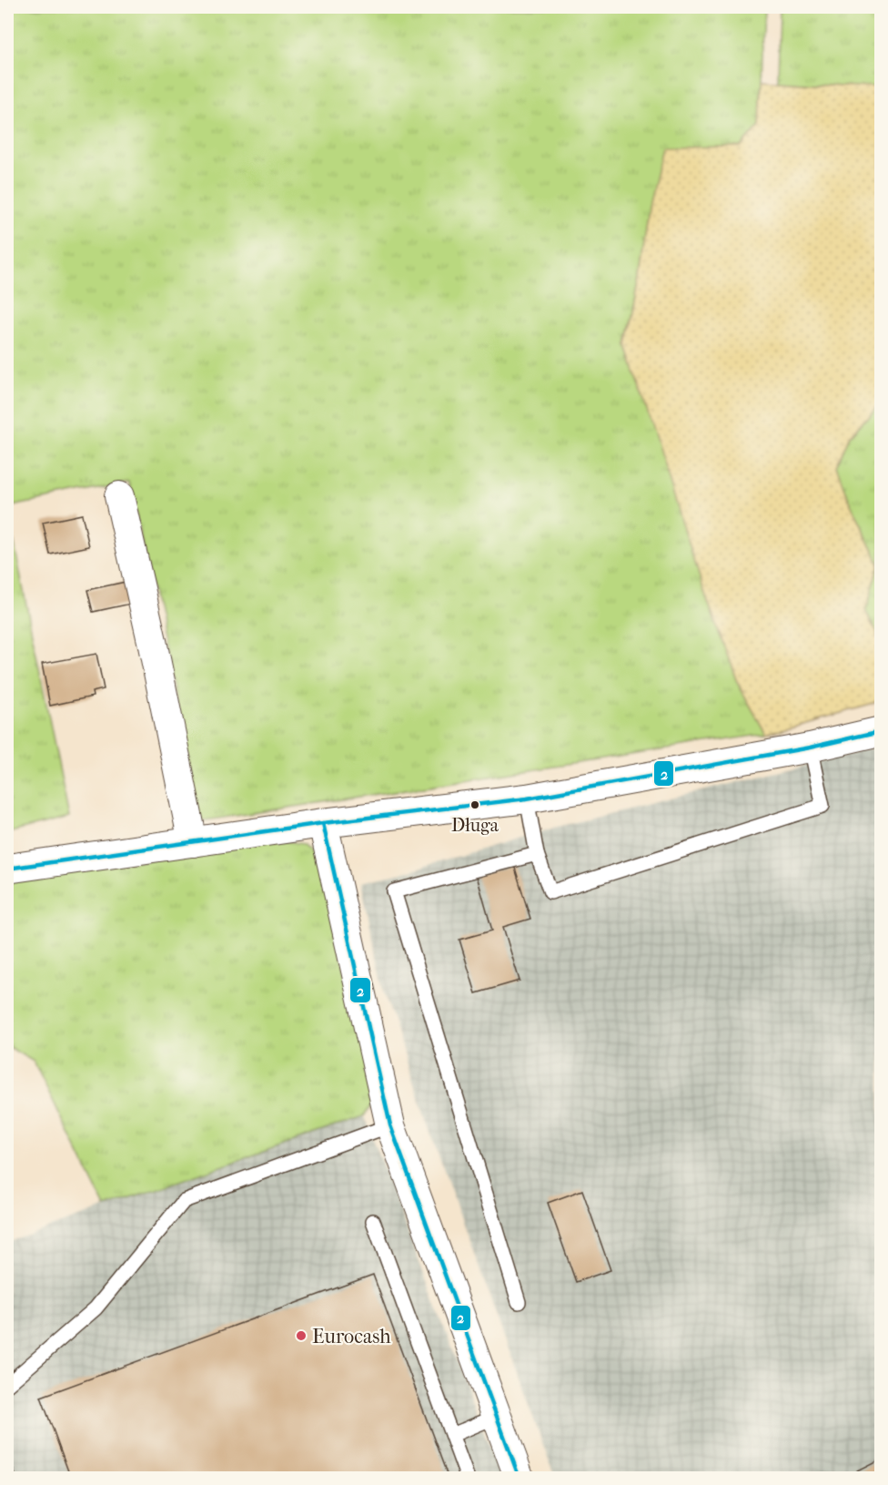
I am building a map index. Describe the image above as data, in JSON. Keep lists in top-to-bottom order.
{
  "places": ["Długa", "Eurocash"],
  "lines": ["transit line 2"]
}
